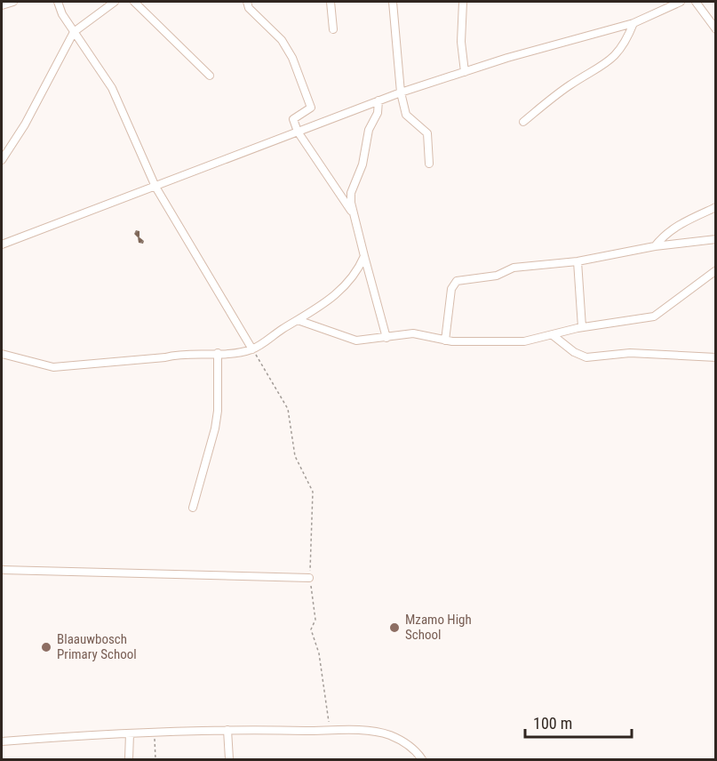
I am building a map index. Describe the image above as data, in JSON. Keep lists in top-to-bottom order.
{
  "places": ["Mzamo High School", "Blaauwbosch Primary School"],
  "scale_bar": "100 m"
}
